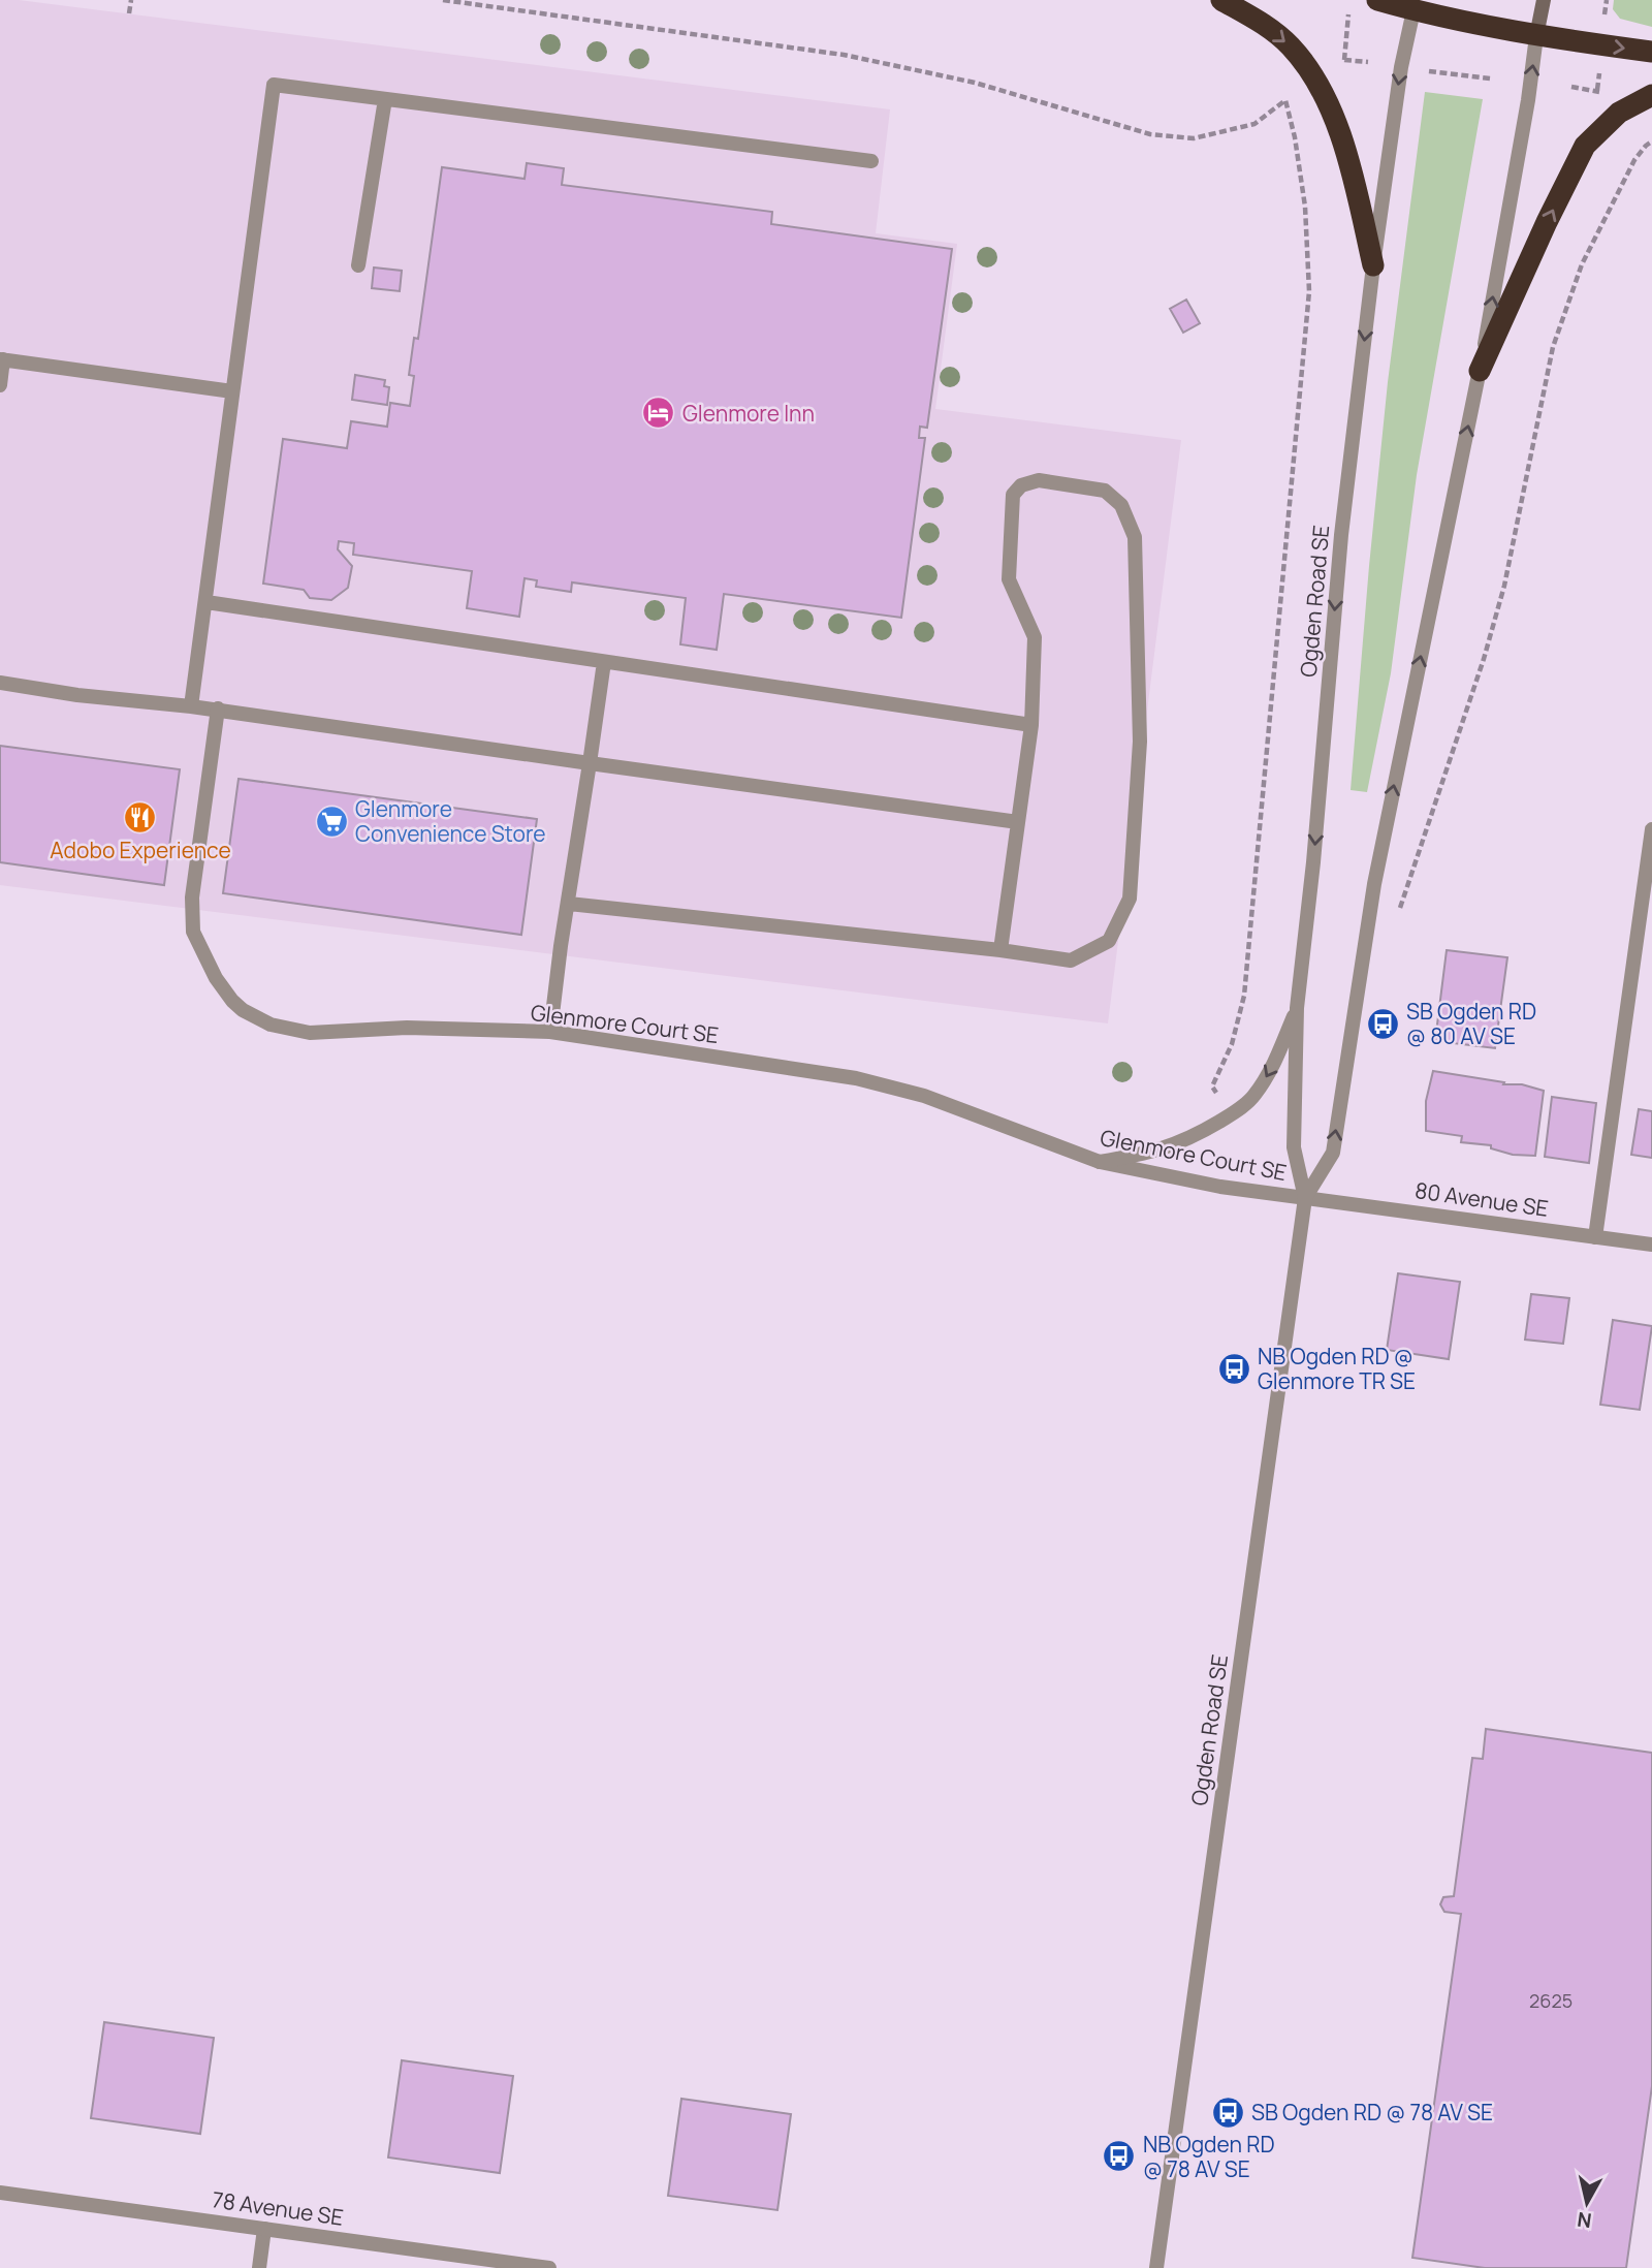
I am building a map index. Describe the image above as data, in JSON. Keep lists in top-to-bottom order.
{
  "streets": {
    "street": [
      "Ogden Road SE",
      "Glenmore Court SE",
      "80 Avenue SE",
      "78 Avenue SE"
    ]
  },
  "crossings": [
    ["Ogden Road SE", "Glenmore Court SE"],
    ["Ogden Road SE", "80 Avenue SE"],
    ["Glenmore Court SE", "80 Avenue SE"]
  ],
  "places": {
    "hotel": ["Glenmore Inn"],
    "restaurant": ["Adobo Experience"],
    "supermarket": ["Glenmore Convenience Store"],
    "bus stop": [
      "SB Ogden RD @ 80 AV SE",
      "NB Ogden RD @ Glenmore TR SE",
      "SB Ogden RD @ 78 AV SE",
      "NB Ogden RD @ 78 AV SE"
    ]
  },
  "house_numbers": ["2625"],
  "north": "bottom"
}
